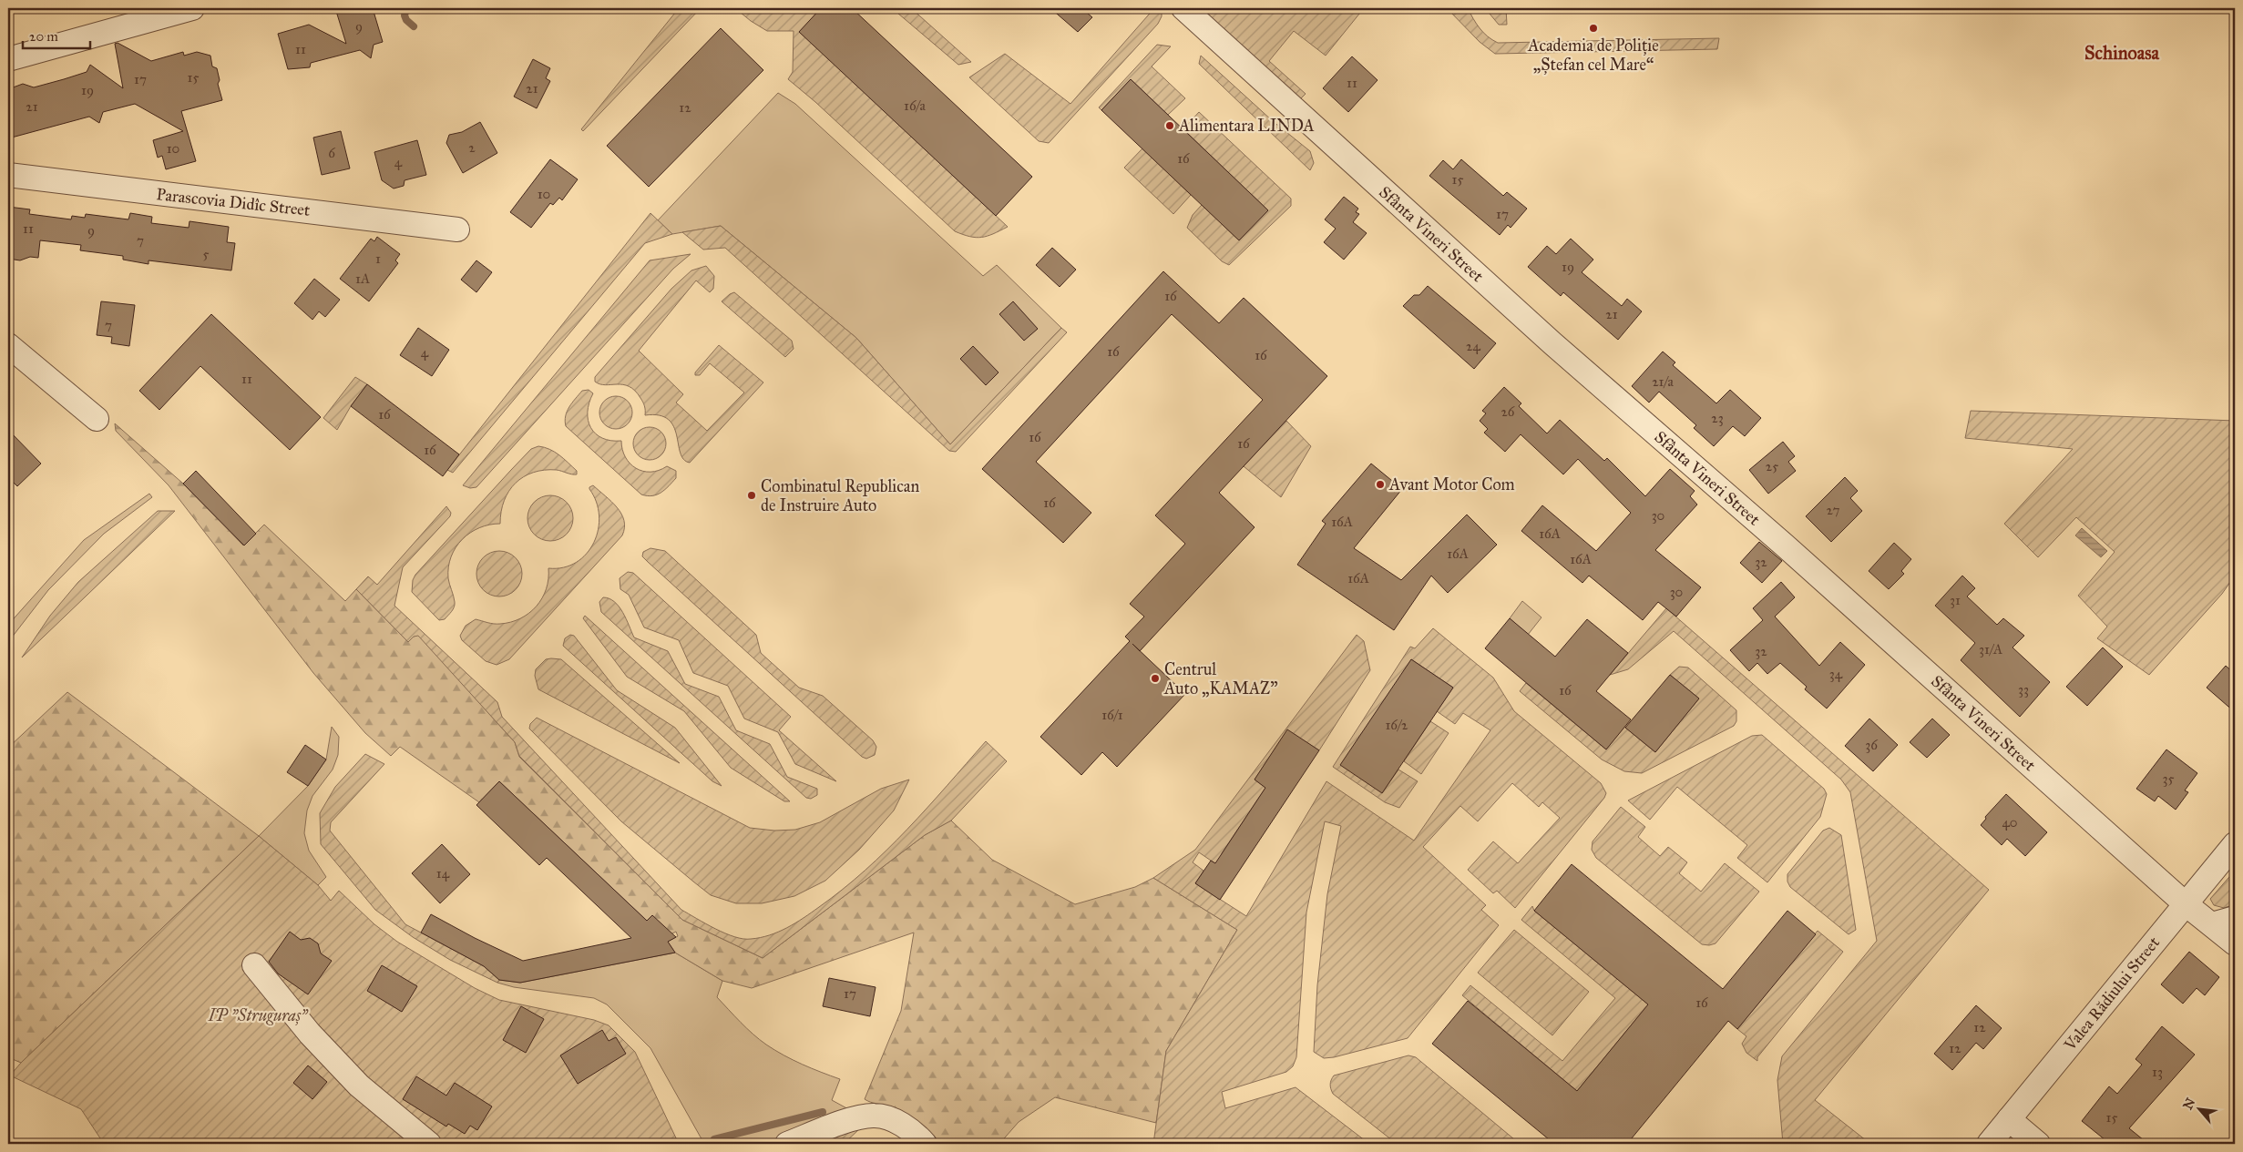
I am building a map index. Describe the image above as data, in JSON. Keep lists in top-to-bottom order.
{
  "streets": {
    "street": ["Parascovia Didîc Street", "Sfânta Vineri Street", "Valea Rădiului Street"]
  },
  "crossings": [
    ["Sfânta Vineri Street", "Valea Rădiului Street"]
  ],
  "districts": ["Schinoasa"],
  "parks": ["IP \"Struguraș\""],
  "places": [
    "Academia de Poliție „Ștefan cel Mare“",
    "Alimentara LINDA",
    "Avant Motor Com",
    "Combinatul Republican de Instruire Auto",
    "Centrul Auto „KAMAZ”"
  ],
  "house_numbers": [
    "9",
    "11",
    "15",
    "17",
    "11",
    "21",
    "19",
    "16/a",
    "21",
    "12",
    "2",
    "10",
    "6",
    "16",
    "4",
    "15",
    "10",
    "17",
    "11",
    "9",
    "7",
    "5",
    "1",
    "19",
    "1A",
    "16",
    "21",
    "7",
    "24",
    "16",
    "4",
    "16",
    "11",
    "21/a",
    "26",
    "16",
    "23",
    "16",
    "16",
    "16",
    "25",
    "16",
    "27",
    "30",
    "16A",
    "16A",
    "16A",
    "16A",
    "32",
    "16A",
    "30",
    "31",
    "31/A",
    "32",
    "34",
    "33",
    "16",
    "16/1",
    "16/2",
    "36",
    "35",
    "40",
    "14",
    "17",
    "16",
    "12",
    "12",
    "13",
    "15"
  ],
  "scale_bar": "20 m",
  "north": "top left"
}
